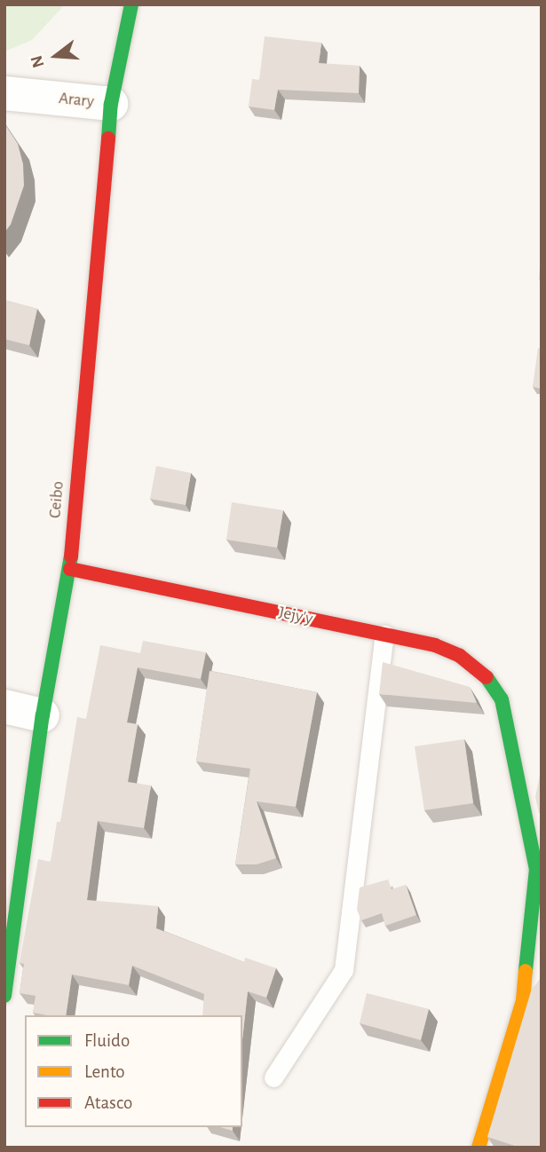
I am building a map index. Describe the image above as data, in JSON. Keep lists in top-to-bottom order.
{
  "streets": {
    "street": ["Arary", "Ceibo", "Jejy'y"]
  },
  "crossings": [
    ["Arary", "Ceibo"],
    ["Ceibo", "Jejy'y"]
  ],
  "legend": ["Fluido", "Lento", "Atasco"],
  "north": "left"
}
